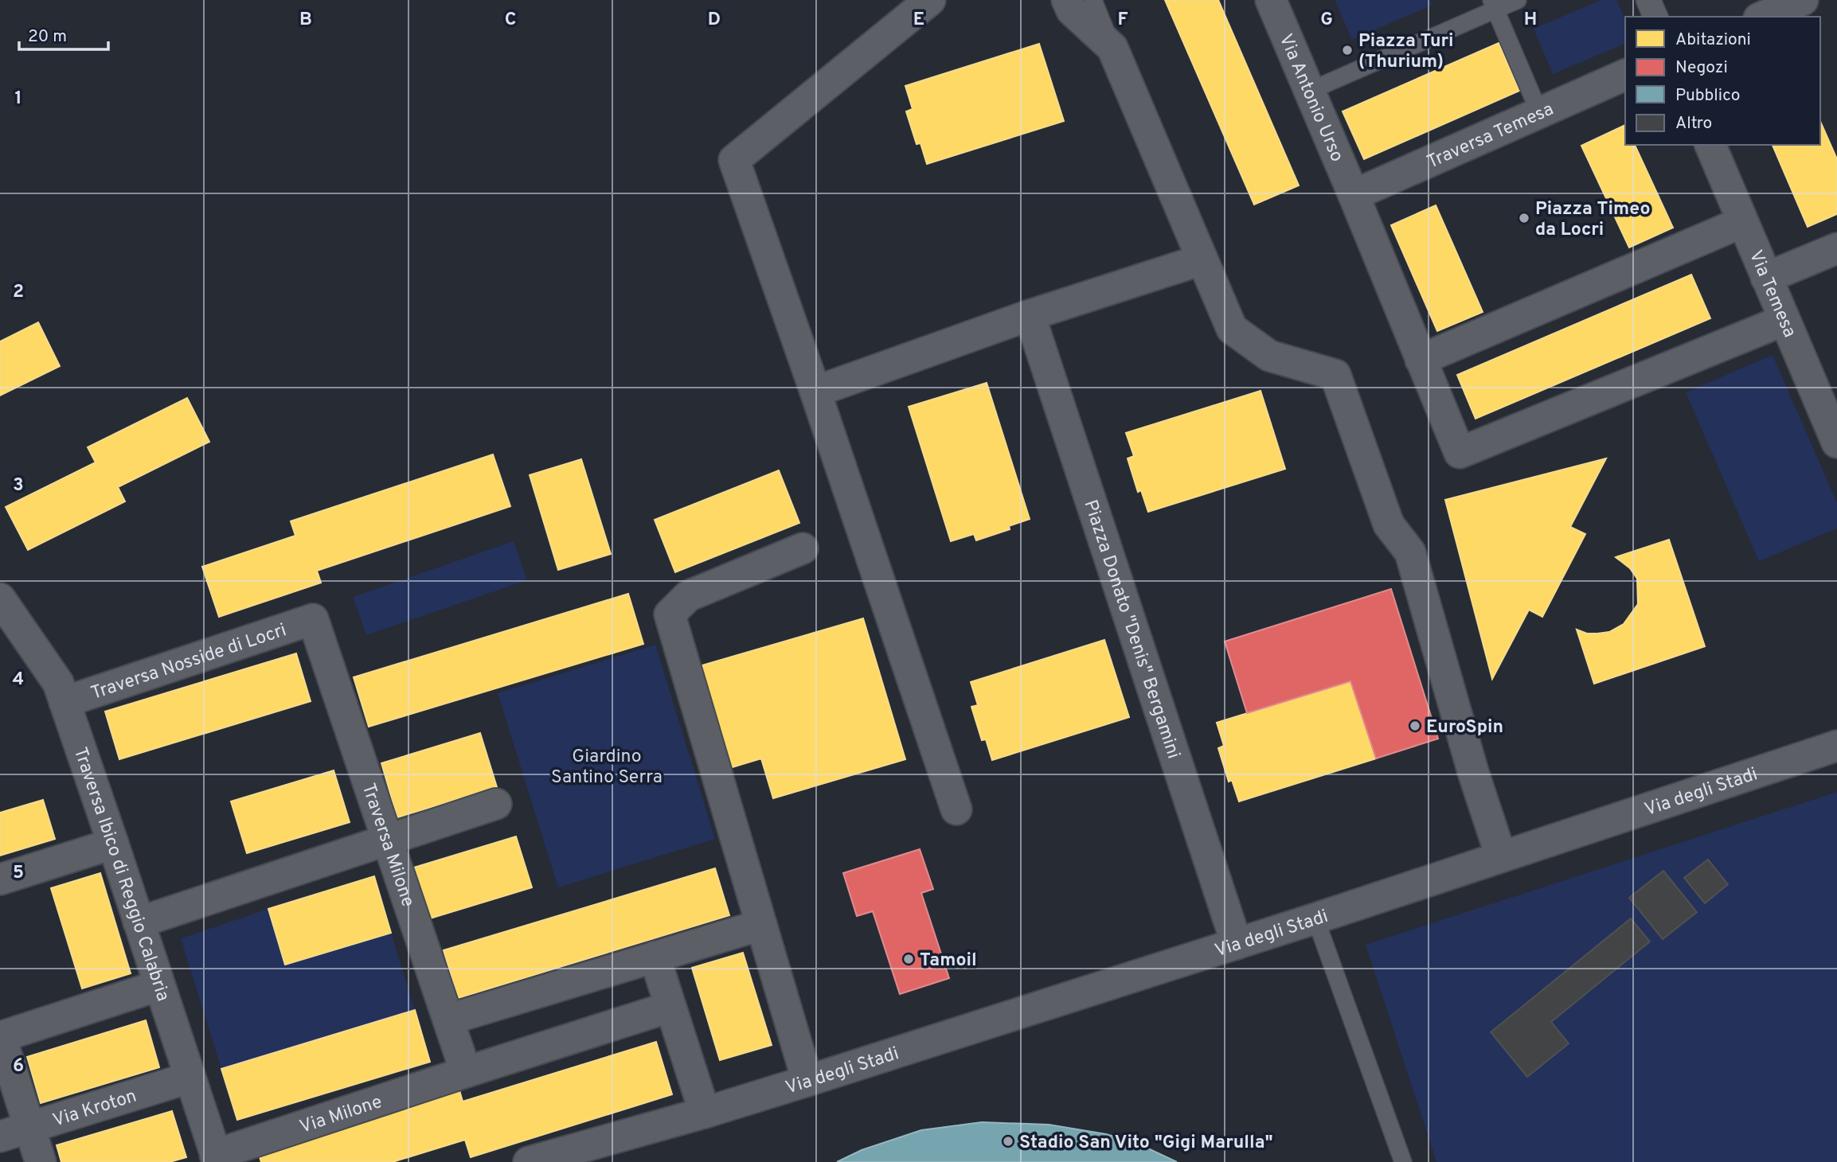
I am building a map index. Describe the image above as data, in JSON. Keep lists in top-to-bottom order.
{
  "streets": {
    "street": [
      "Via Antonio Urso",
      "Traversa Temesa",
      "Via Temesa",
      "Piazza Donato \"Denis\" Bergamini",
      "Traversa Nosside di Locri",
      "Via degli Stadi",
      "Traversa Milone",
      "Traversa Ibico di Reggio Calabria",
      "Via Kroton",
      "Via Milone"
    ]
  },
  "crossings": [
    ["Via Antonio Urso", "Traversa Temesa"],
    ["Via Antonio Urso", "Via Temesa"],
    ["Piazza Donato \"Denis\" Bergamini", "Via degli Stadi"],
    ["Traversa Nosside di Locri", "Traversa Milone"],
    ["Traversa Nosside di Locri", "Traversa Ibico di Reggio Calabria"],
    ["Traversa Milone", "Via Milone"],
    ["Traversa Ibico di Reggio Calabria", "Via Kroton"],
    ["Traversa Ibico di Reggio Calabria", "Via Milone"]
  ],
  "parks": ["Giardino Santino Serra"],
  "places": [
    "Piazza Turi (Thurium)",
    "Piazza Timeo da Locri",
    "EuroSpin",
    "Tamoil",
    "Stadio San Vito \"Gigi Marulla\""
  ],
  "legend": [
    "Abitazioni",
    "Negozi",
    "Pubblico",
    "Altro"
  ],
  "scale_bar": "20 m",
  "grid": {
    "columns": [
      "B",
      "C",
      "D",
      "E",
      "F",
      "G",
      "H"
    ],
    "rows": [
      "1",
      "2",
      "3",
      "4",
      "5",
      "6"
    ]
  }
}
